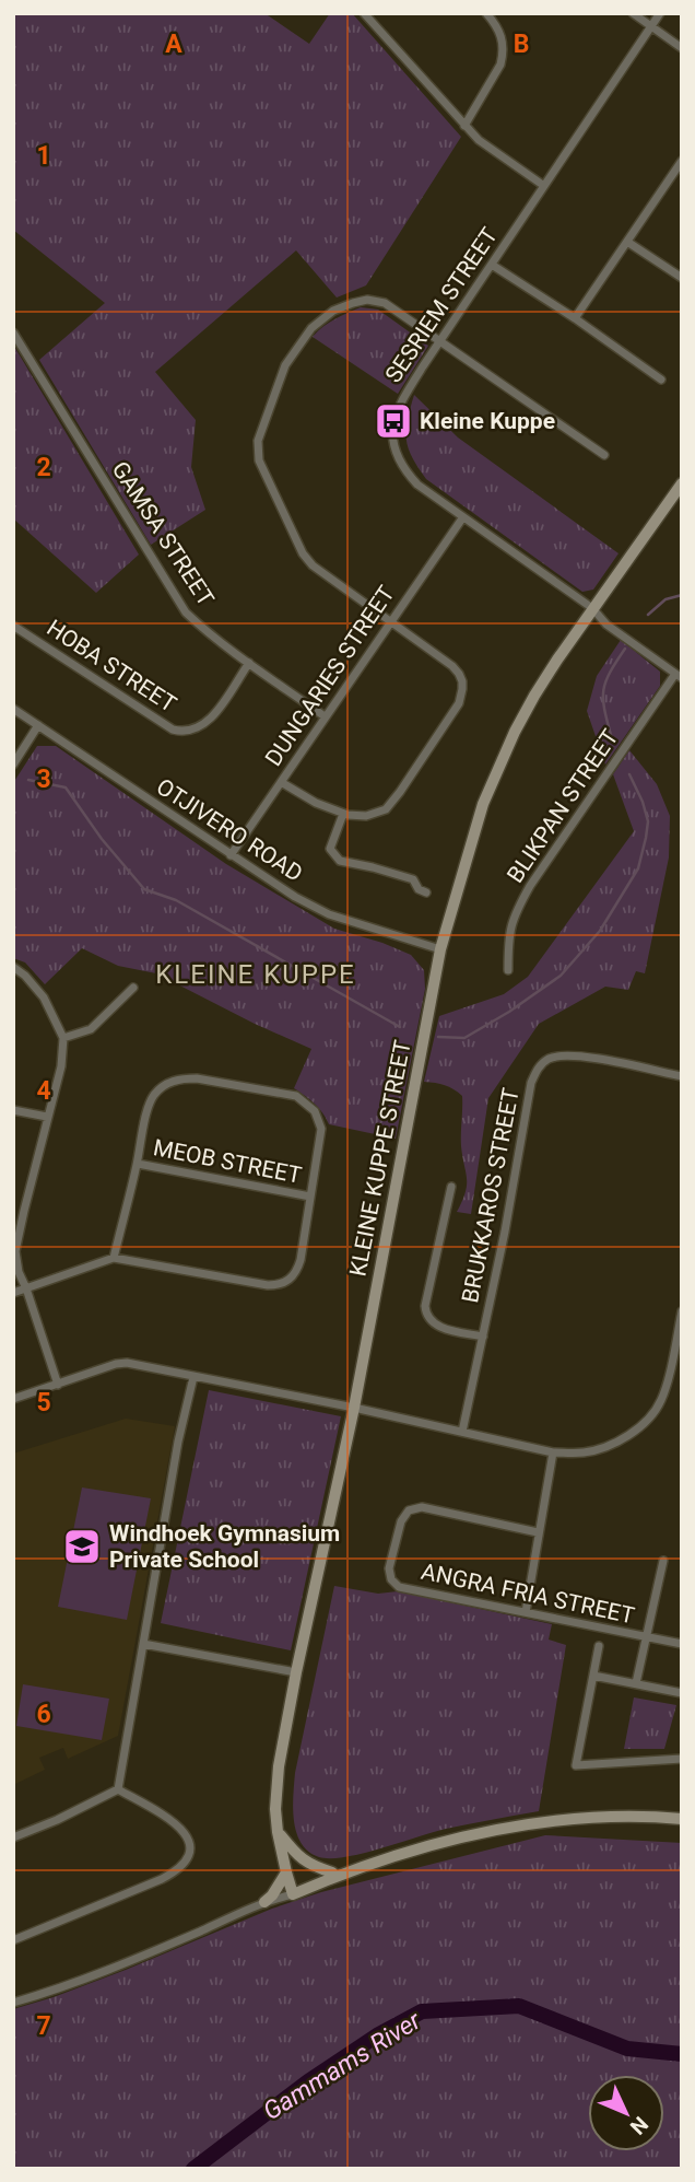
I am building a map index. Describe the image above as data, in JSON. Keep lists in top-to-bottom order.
{
  "streets": {
    "street": [
      "SESRIEM STREET",
      "GAMSA STREET",
      "HOBA STREET",
      "DUNGARIES STREET",
      "BLIKPAN STREET",
      "OTJIVERO ROAD",
      "KLEINE KUPPE STREET",
      "MEOB STREET",
      "BRUKKAROS STREET",
      "ANGRA FRIA STREET"
    ]
  },
  "crossings": [
    ["SESRIEM STREET", "DUNGARIES STREET"],
    ["SESRIEM STREET", "BLIKPAN STREET"],
    ["SESRIEM STREET", "KLEINE KUPPE STREET"],
    ["GAMSA STREET", "HOBA STREET"],
    ["GAMSA STREET", "DUNGARIES STREET"],
    ["DUNGARIES STREET", "OTJIVERO ROAD"],
    ["OTJIVERO ROAD", "KLEINE KUPPE STREET"]
  ],
  "districts": ["KLEINE KUPPE"],
  "water": ["Gammams River"],
  "places": {
    "bus stop": ["Kleine Kuppe"],
    "school or university": ["Windhoek Gymnasium Private School"]
  },
  "north": "bottom right",
  "grid": {
    "columns": ["A", "B"],
    "rows": [
      "1",
      "2",
      "3",
      "4",
      "5",
      "6",
      "7"
    ]
  }
}
